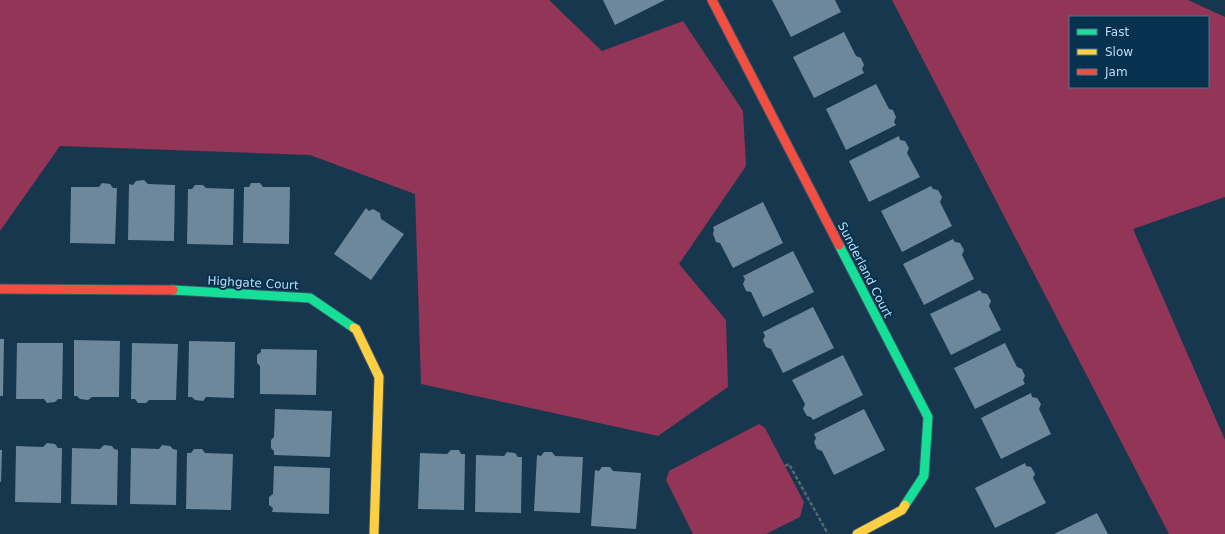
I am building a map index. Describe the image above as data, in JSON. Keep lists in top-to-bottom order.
{
  "streets": {
    "street": ["Sunderland Court", "Highgate Court"]
  },
  "legend": ["Fast", "Slow", "Jam"]
}
